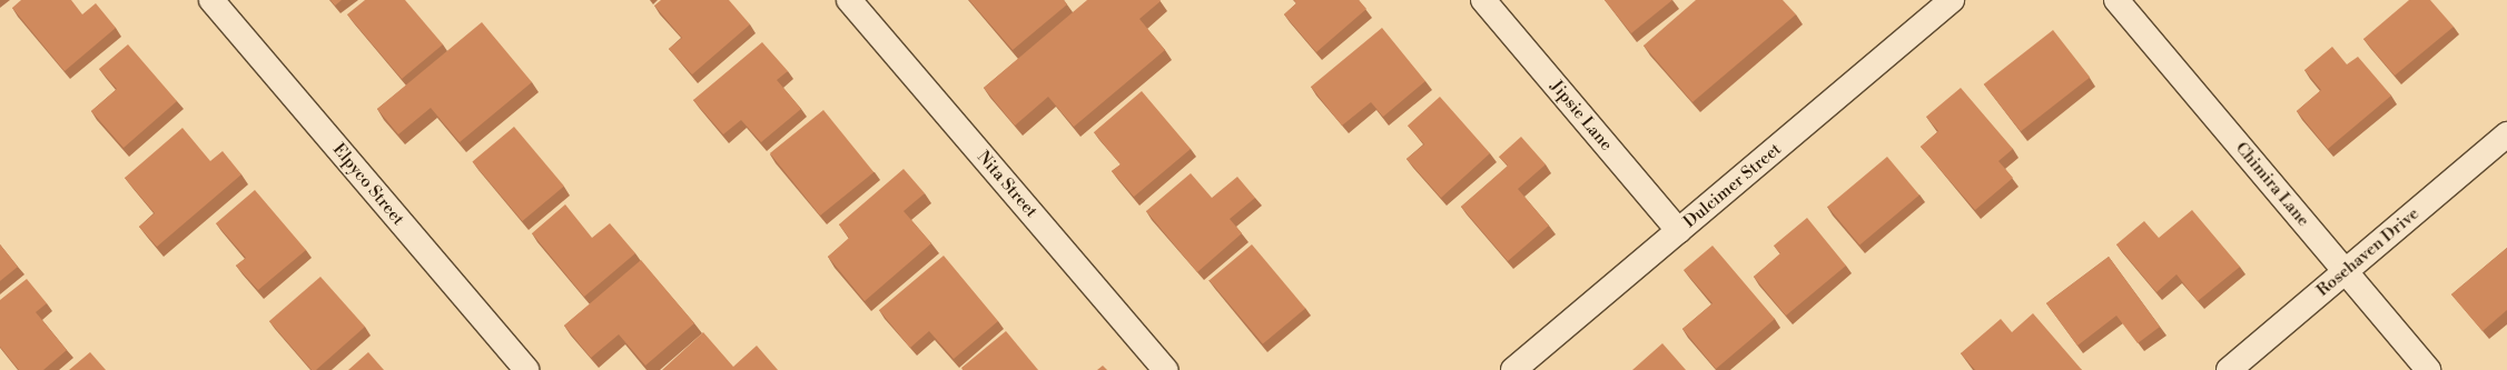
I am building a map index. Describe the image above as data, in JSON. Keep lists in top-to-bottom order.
{
  "streets": {
    "street": [
      "Jipsie Lane",
      "Elpyco Street",
      "Nita Street",
      "Chimira Lane",
      "Dulcimer Street",
      "Rosehaven Drive"
    ]
  },
  "crossings": [
    ["Jipsie Lane", "Dulcimer Street"],
    ["Chimira Lane", "Rosehaven Drive"]
  ]
}
